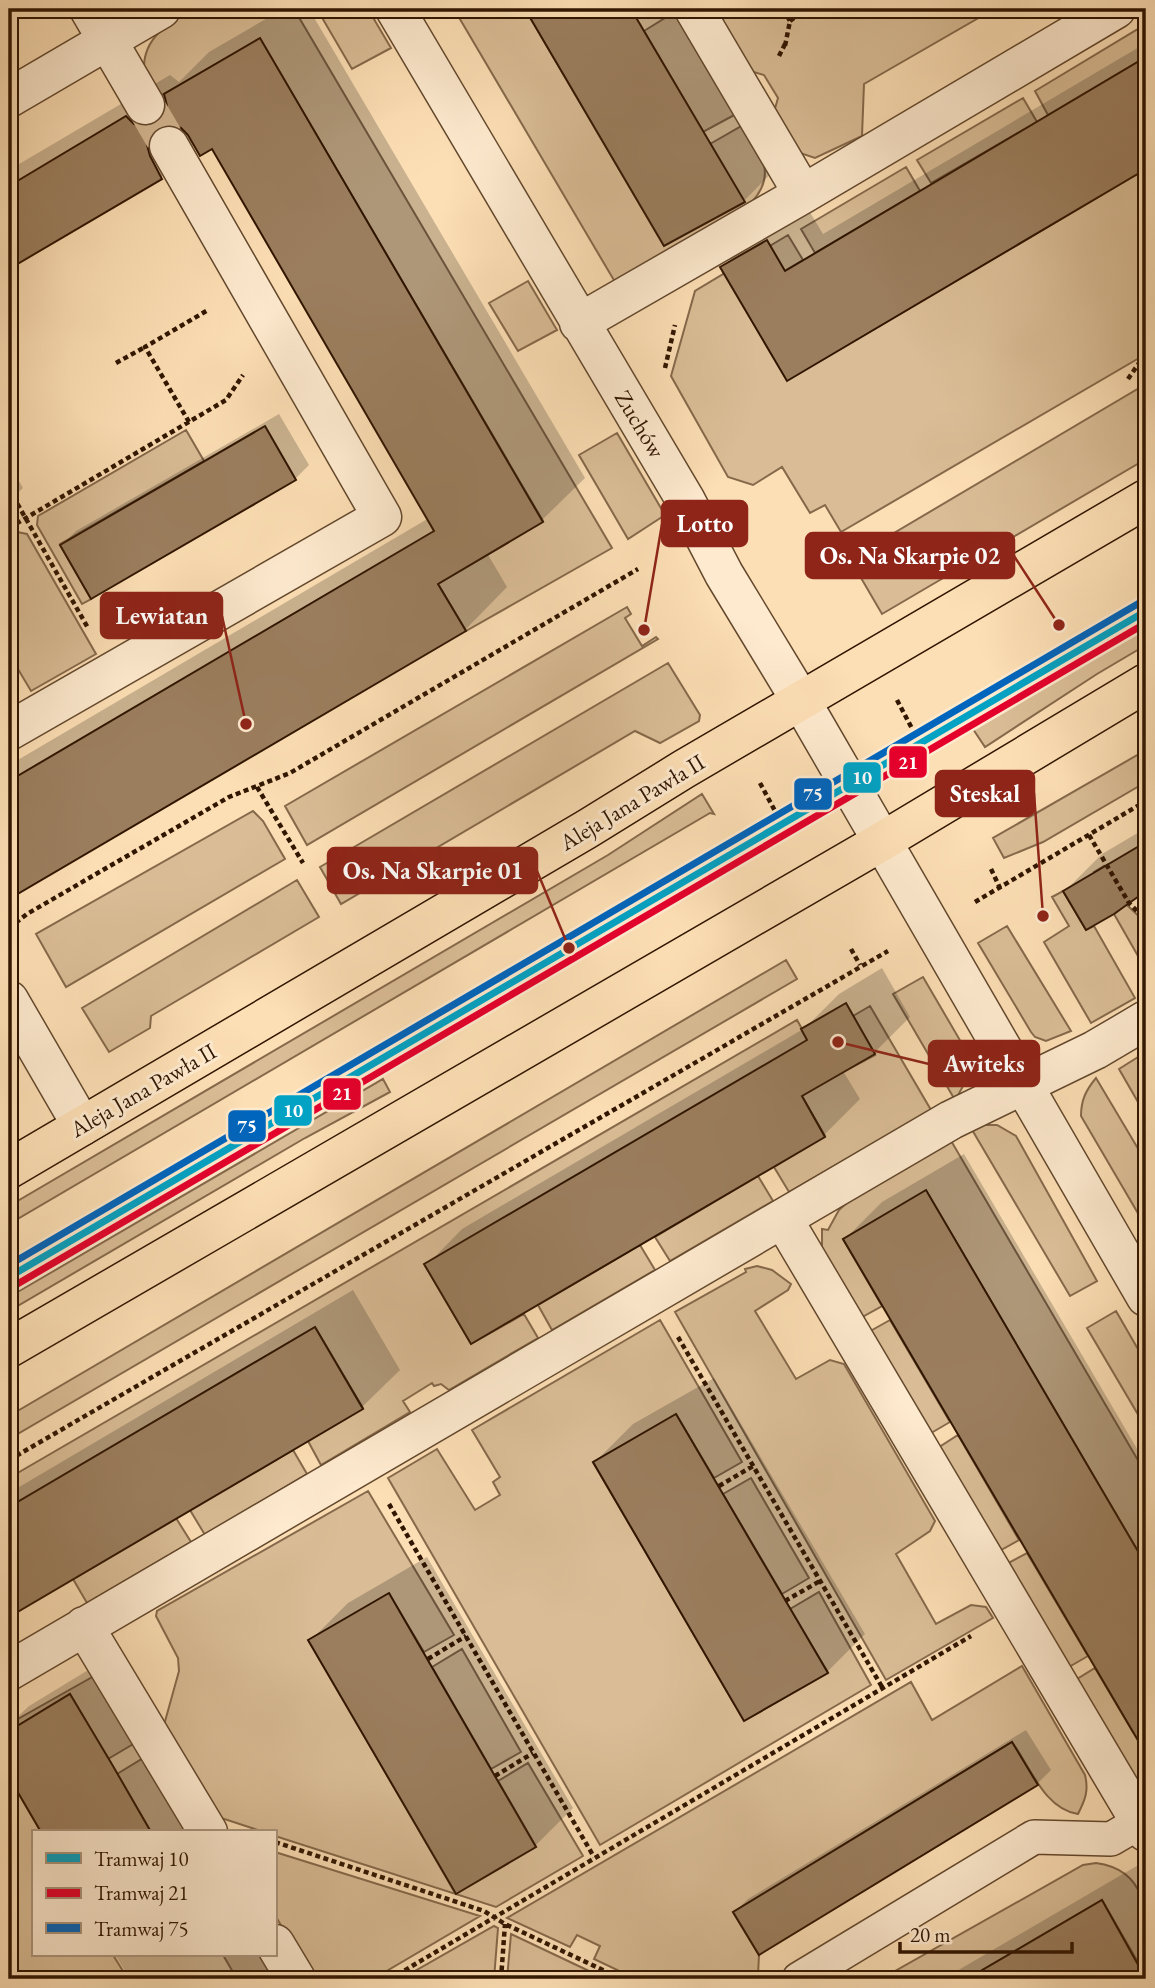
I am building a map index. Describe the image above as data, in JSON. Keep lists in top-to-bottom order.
{
  "streets": {
    "main road": ["Aleja Jana Pawła II"],
    "street": ["Zuchów"]
  },
  "crossings": [
    ["Zuchów", "Aleja Jana Pawła II"]
  ],
  "places": [
    "Os. Na Skarpie 02",
    "Lotto",
    "Lewiatan",
    "Steskal",
    "Os. Na Skarpie 01",
    "Awiteks"
  ],
  "lines": ["tram line 75", "tram line 10", "tram line 21"],
  "legend": ["Tramwaj 10", "Tramwaj 21", "Tramwaj 75"],
  "scale_bar": "20 m"
}
